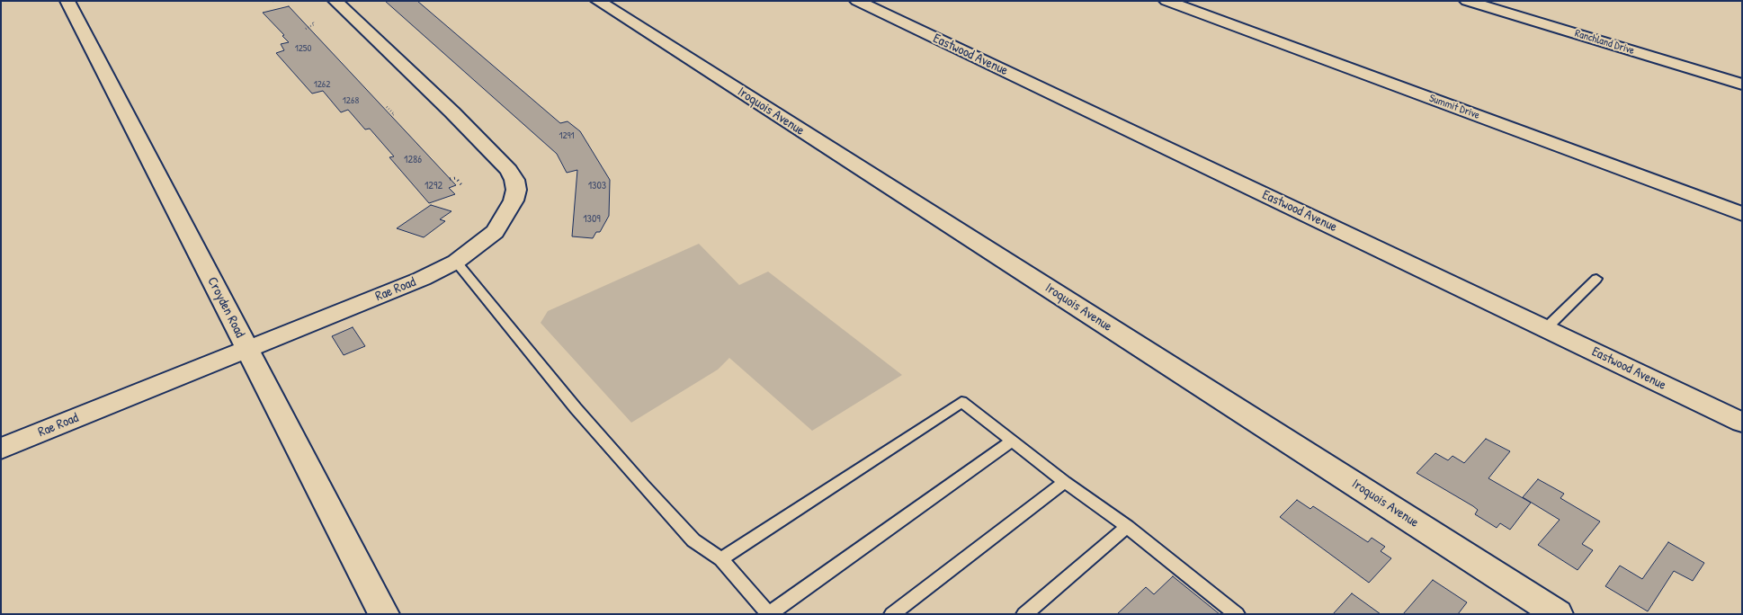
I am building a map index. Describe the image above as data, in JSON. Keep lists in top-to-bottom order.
{
  "streets": {
    "street": [
      "Ranchland Drive",
      "Eastwood Avenue",
      "Summit Drive",
      "Iroquois Avenue",
      "Rae Road",
      "Croyden Road"
    ]
  },
  "crossings": [
    ["Rae Road", "Croyden Road"]
  ],
  "house_numbers": [
    "1250",
    "1262",
    "1268",
    "1291",
    "1286",
    "1292",
    "1303",
    "1309"
  ]
}
